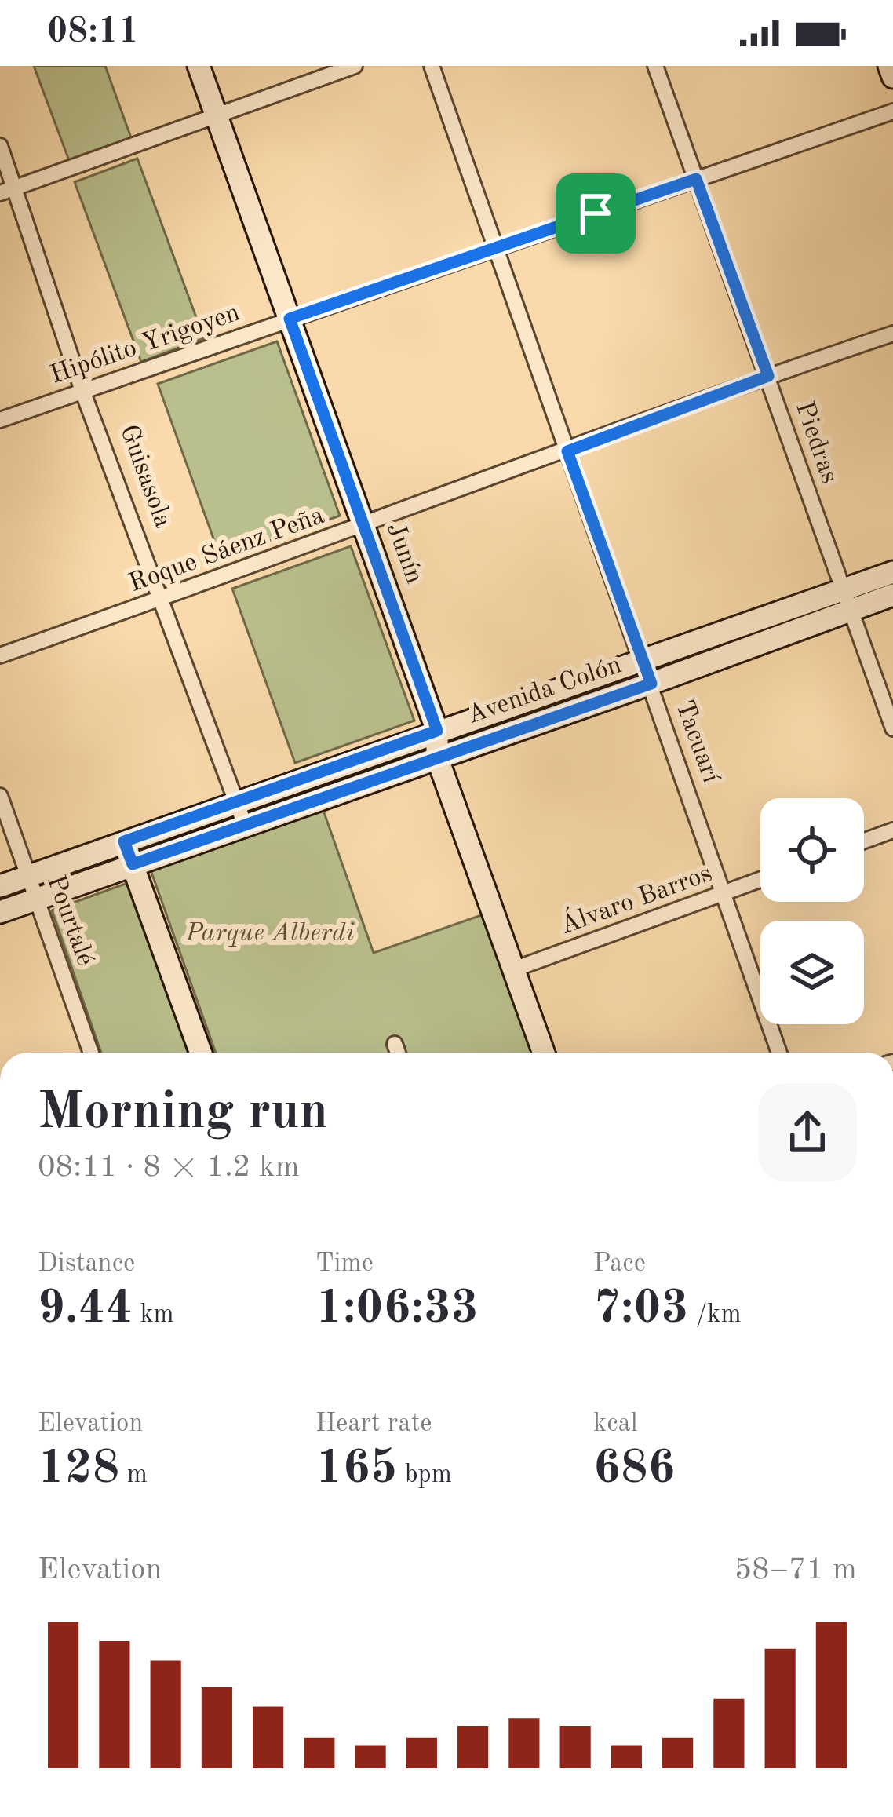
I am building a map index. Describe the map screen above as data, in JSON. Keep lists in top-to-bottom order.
{
  "streets": {
    "main road": ["Junín", "Avenida Colón"],
    "street": [
      "Hipólito Yrigoyen",
      "Piedras",
      "Guisasola",
      "Roque Sáenz Peña",
      "Tacuarí",
      "Álvaro Barros",
      "Pourtalé"
    ]
  },
  "crossings": [
    ["Hipólito Yrigoyen", "Piedras"],
    ["Hipólito Yrigoyen", "Guisasola"],
    ["Hipólito Yrigoyen", "Junín"],
    ["Hipólito Yrigoyen", "Tacuarí"],
    ["Piedras", "Roque Sáenz Peña"],
    ["Piedras", "Avenida Colón"],
    ["Guisasola", "Roque Sáenz Peña"],
    ["Guisasola", "Avenida Colón"],
    ["Roque Sáenz Peña", "Junín"],
    ["Roque Sáenz Peña", "Tacuarí"],
    ["Junín", "Avenida Colón"],
    ["Junín", "Álvaro Barros"],
    ["Avenida Colón", "Tacuarí"],
    ["Avenida Colón", "Pourtalé"],
    ["Tacuarí", "Álvaro Barros"]
  ],
  "parks": ["Parque Alberdi"],
  "page": {
    "status": "08:11",
    "heading": ["Morning run", "08:11 · 8 × 1.2 km"],
    "stats": [
      ["Distance", "9.44 km"],
      ["Time", "1:06:33"],
      ["Pace", "7:03 /km"],
      ["Elevation", "128 m"],
      ["Heart rate", "165 bpm"],
      ["kcal", "686"]
    ],
    "chart": ["Elevation", "58–71 m"]
  }
}
